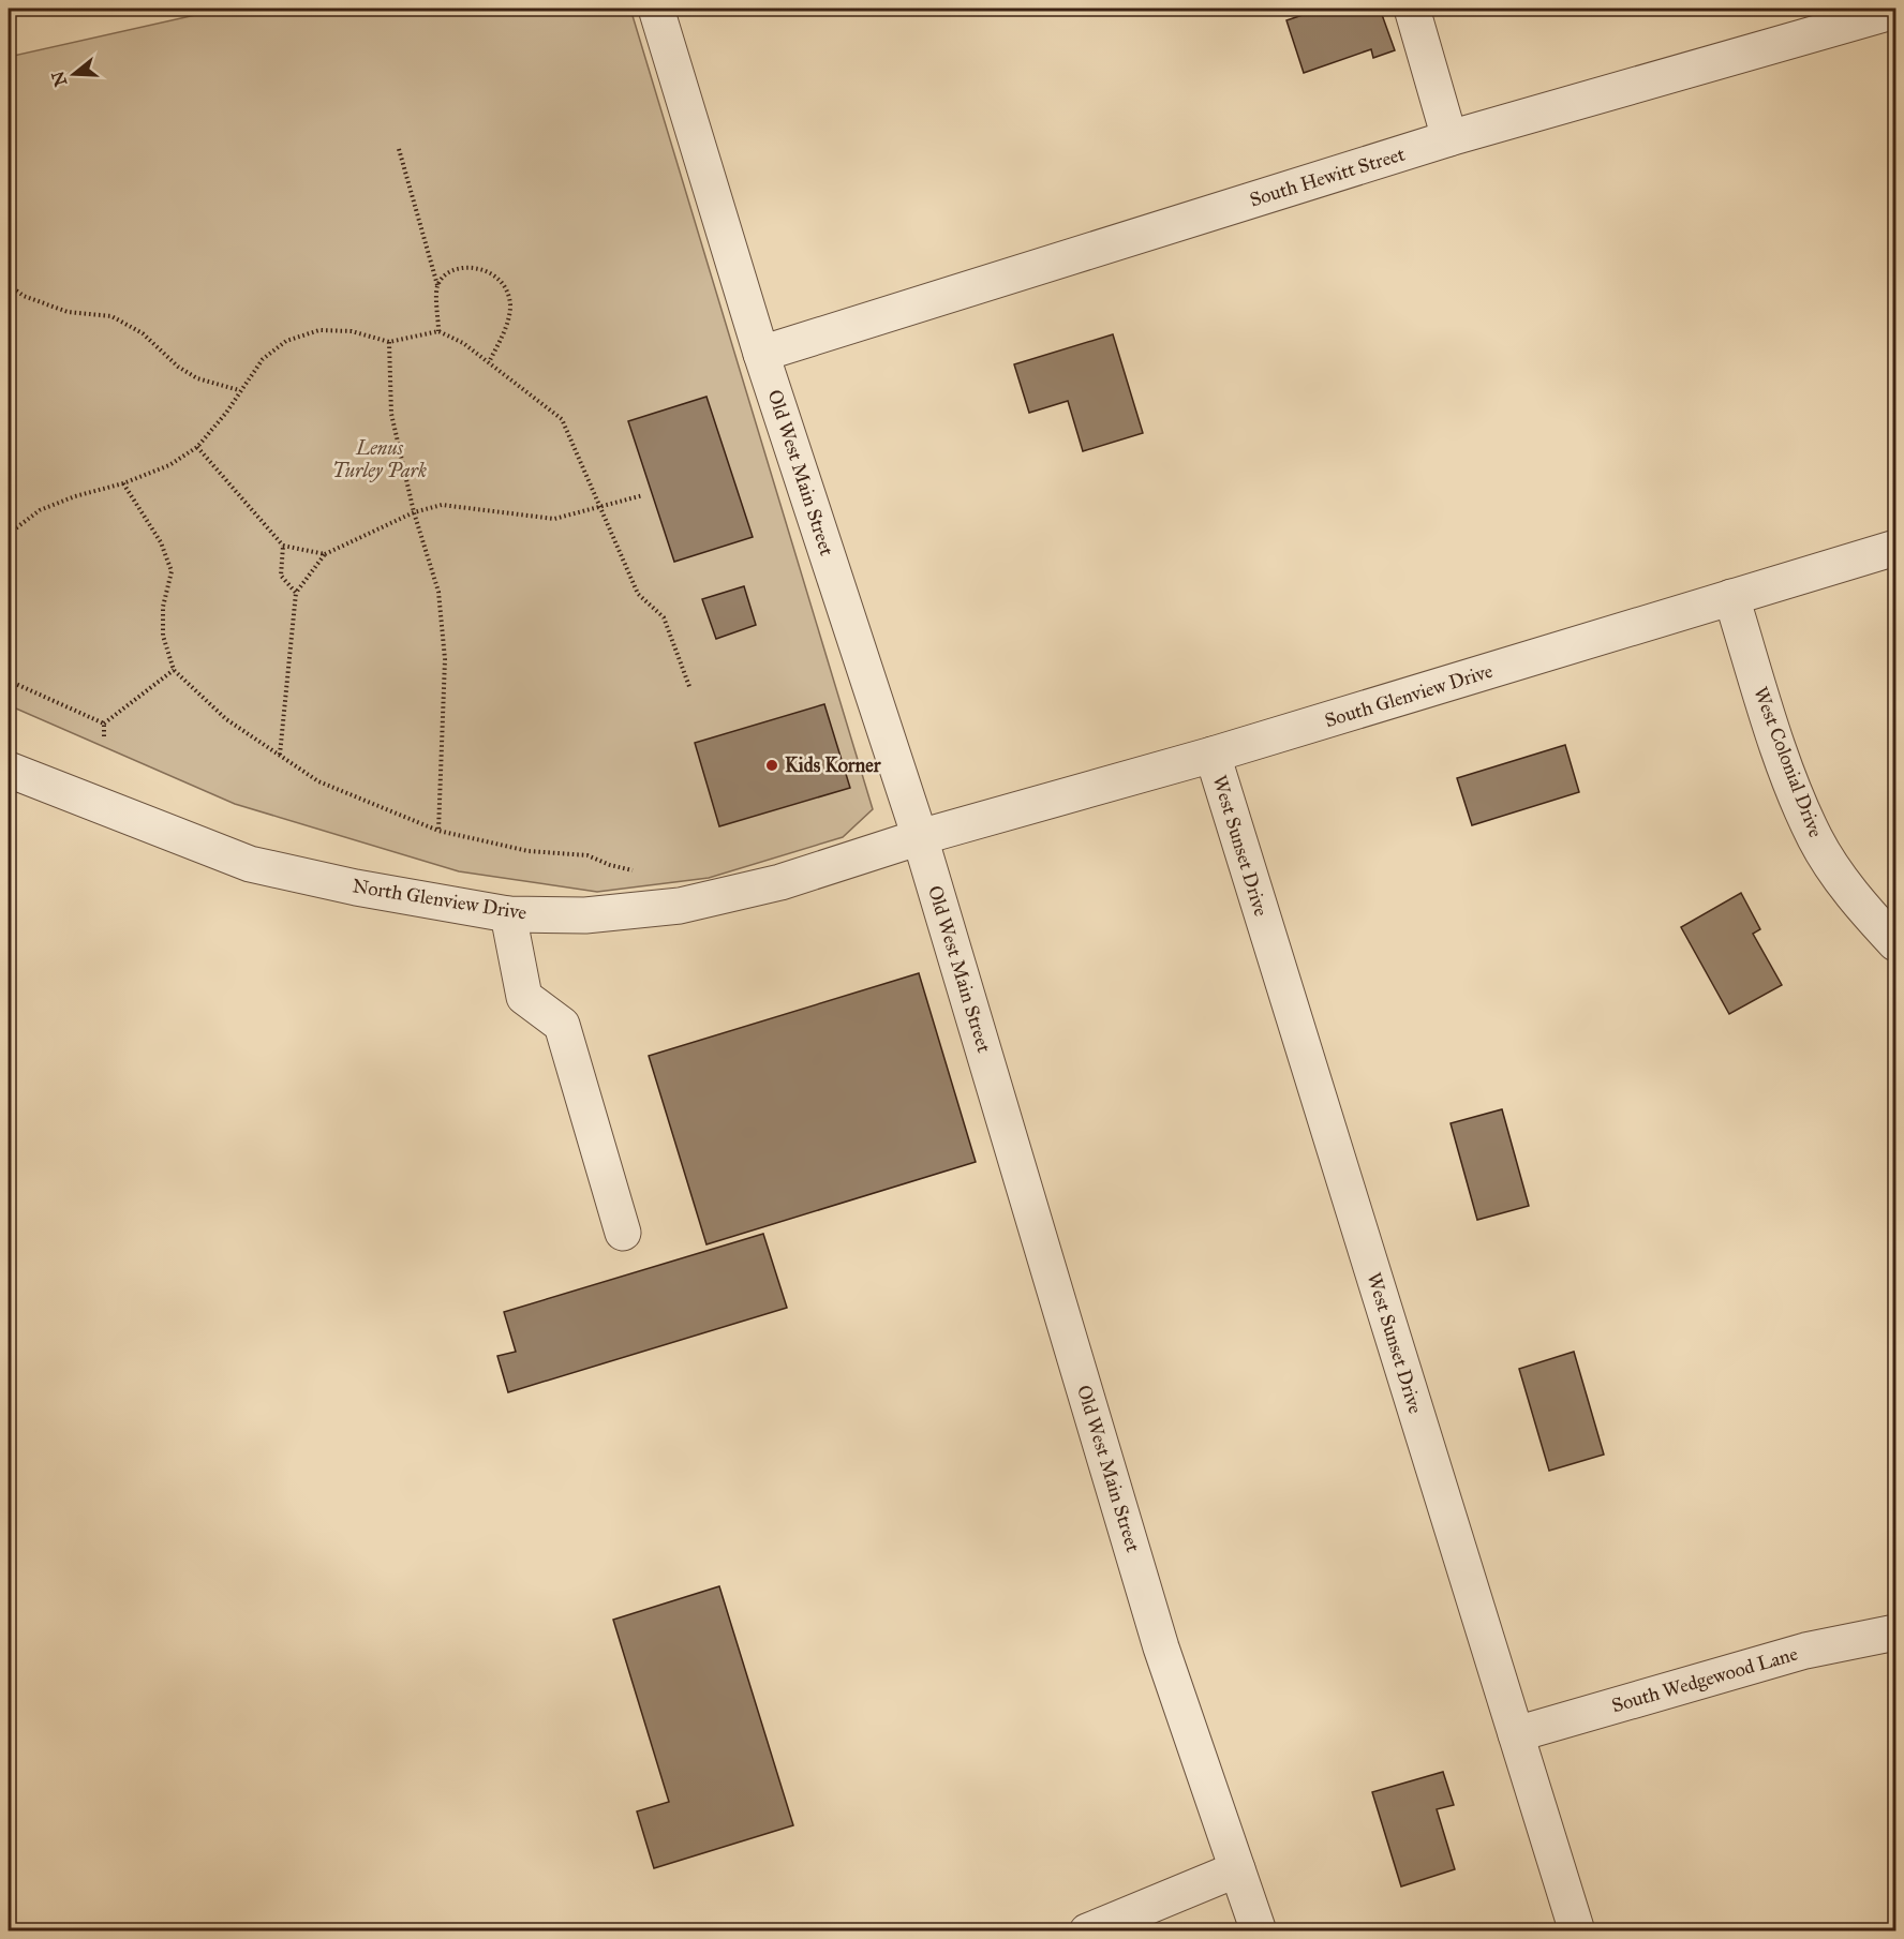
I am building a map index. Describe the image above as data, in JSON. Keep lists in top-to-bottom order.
{
  "streets": {
    "street": [
      "South Hewitt Street",
      "Old West Main Street",
      "South Glenview Drive",
      "West Colonial Drive",
      "West Sunset Drive",
      "North Glenview Drive",
      "South Wedgewood Lane"
    ]
  },
  "crossings": [
    ["South Hewitt Street", "Old West Main Street"],
    ["Old West Main Street", "South Glenview Drive"],
    ["Old West Main Street", "North Glenview Drive"],
    ["South Glenview Drive", "West Colonial Drive"],
    ["South Glenview Drive", "West Sunset Drive"],
    ["South Glenview Drive", "North Glenview Drive"],
    ["West Sunset Drive", "South Wedgewood Lane"]
  ],
  "parks": ["Lenus Turley Park"],
  "places": ["Kids Korner"],
  "north": "left"
}
